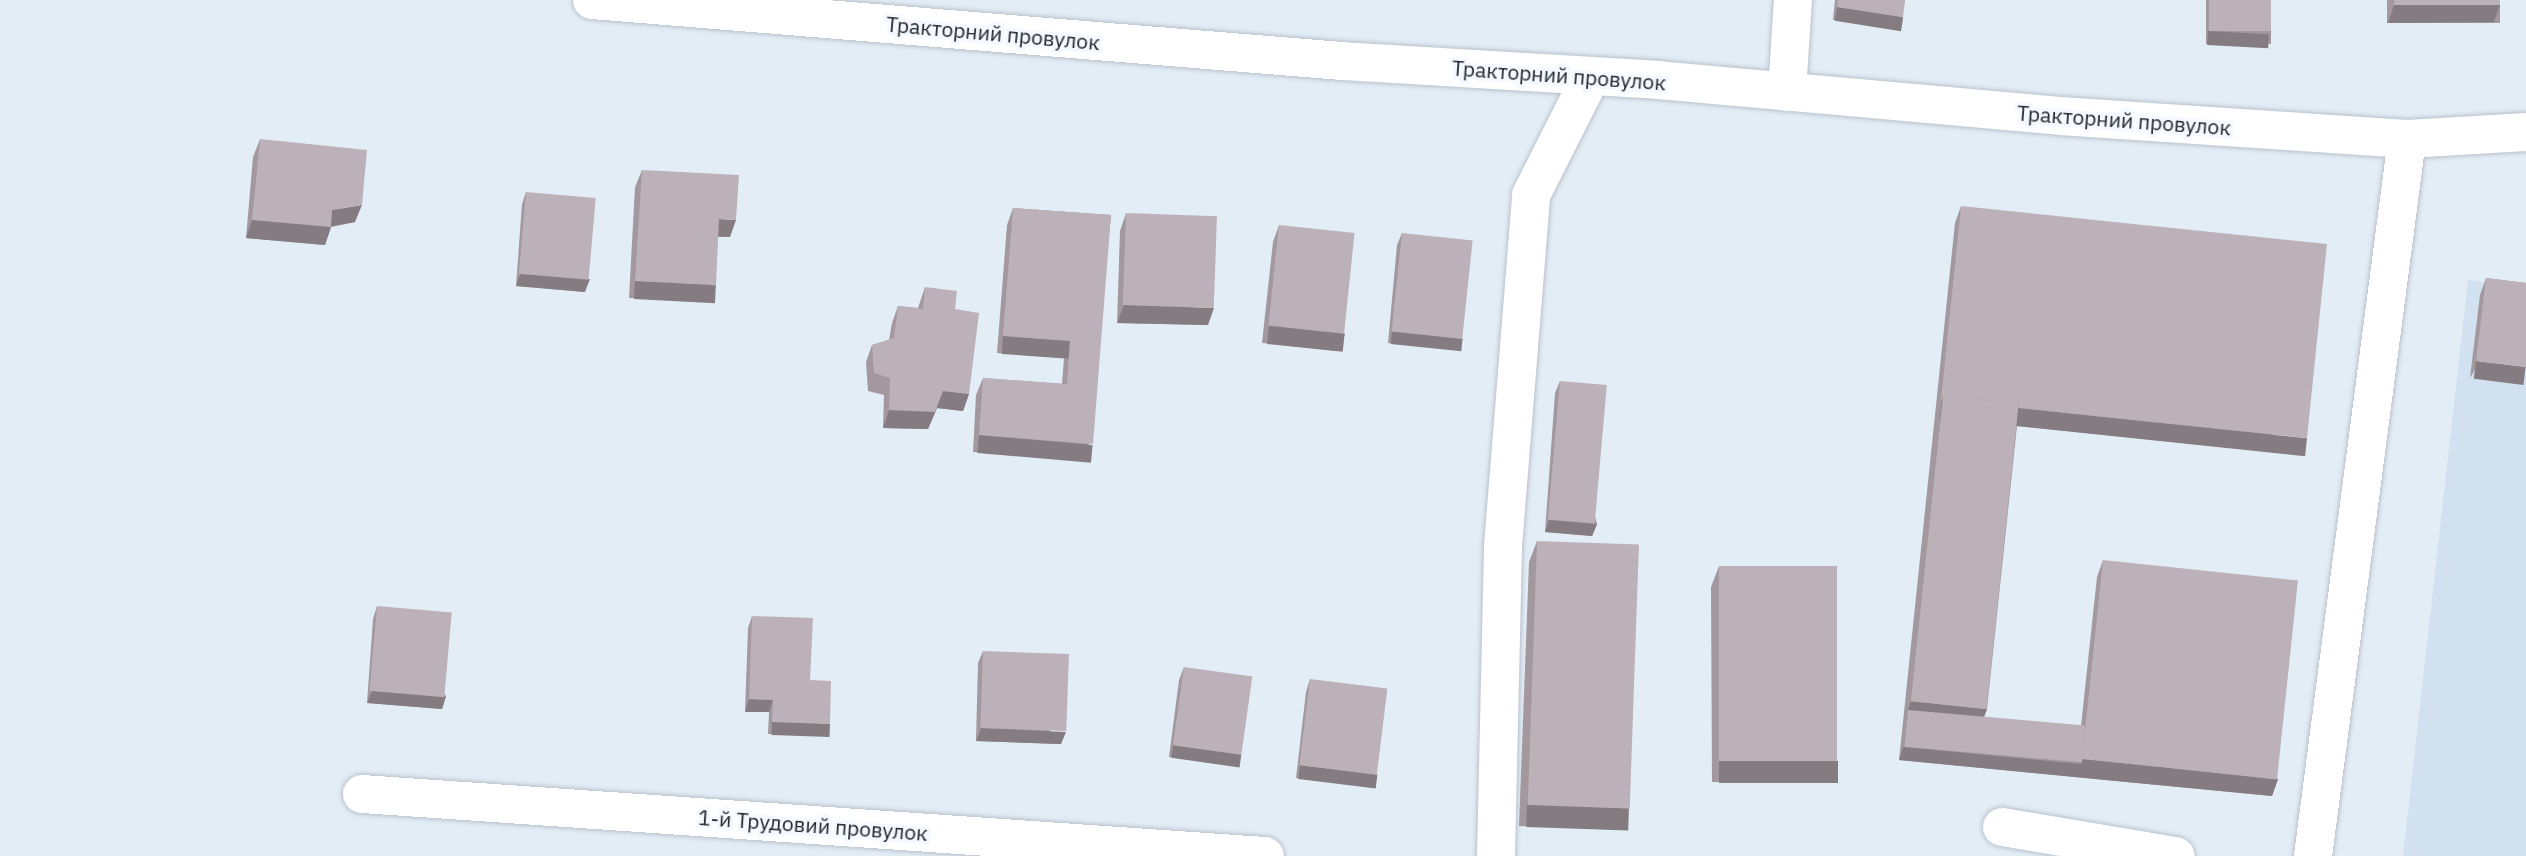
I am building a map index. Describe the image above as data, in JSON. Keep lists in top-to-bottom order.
{
  "streets": {
    "street": ["Тракторний провулок", "1-й Трудовий провулок"]
  }
}
